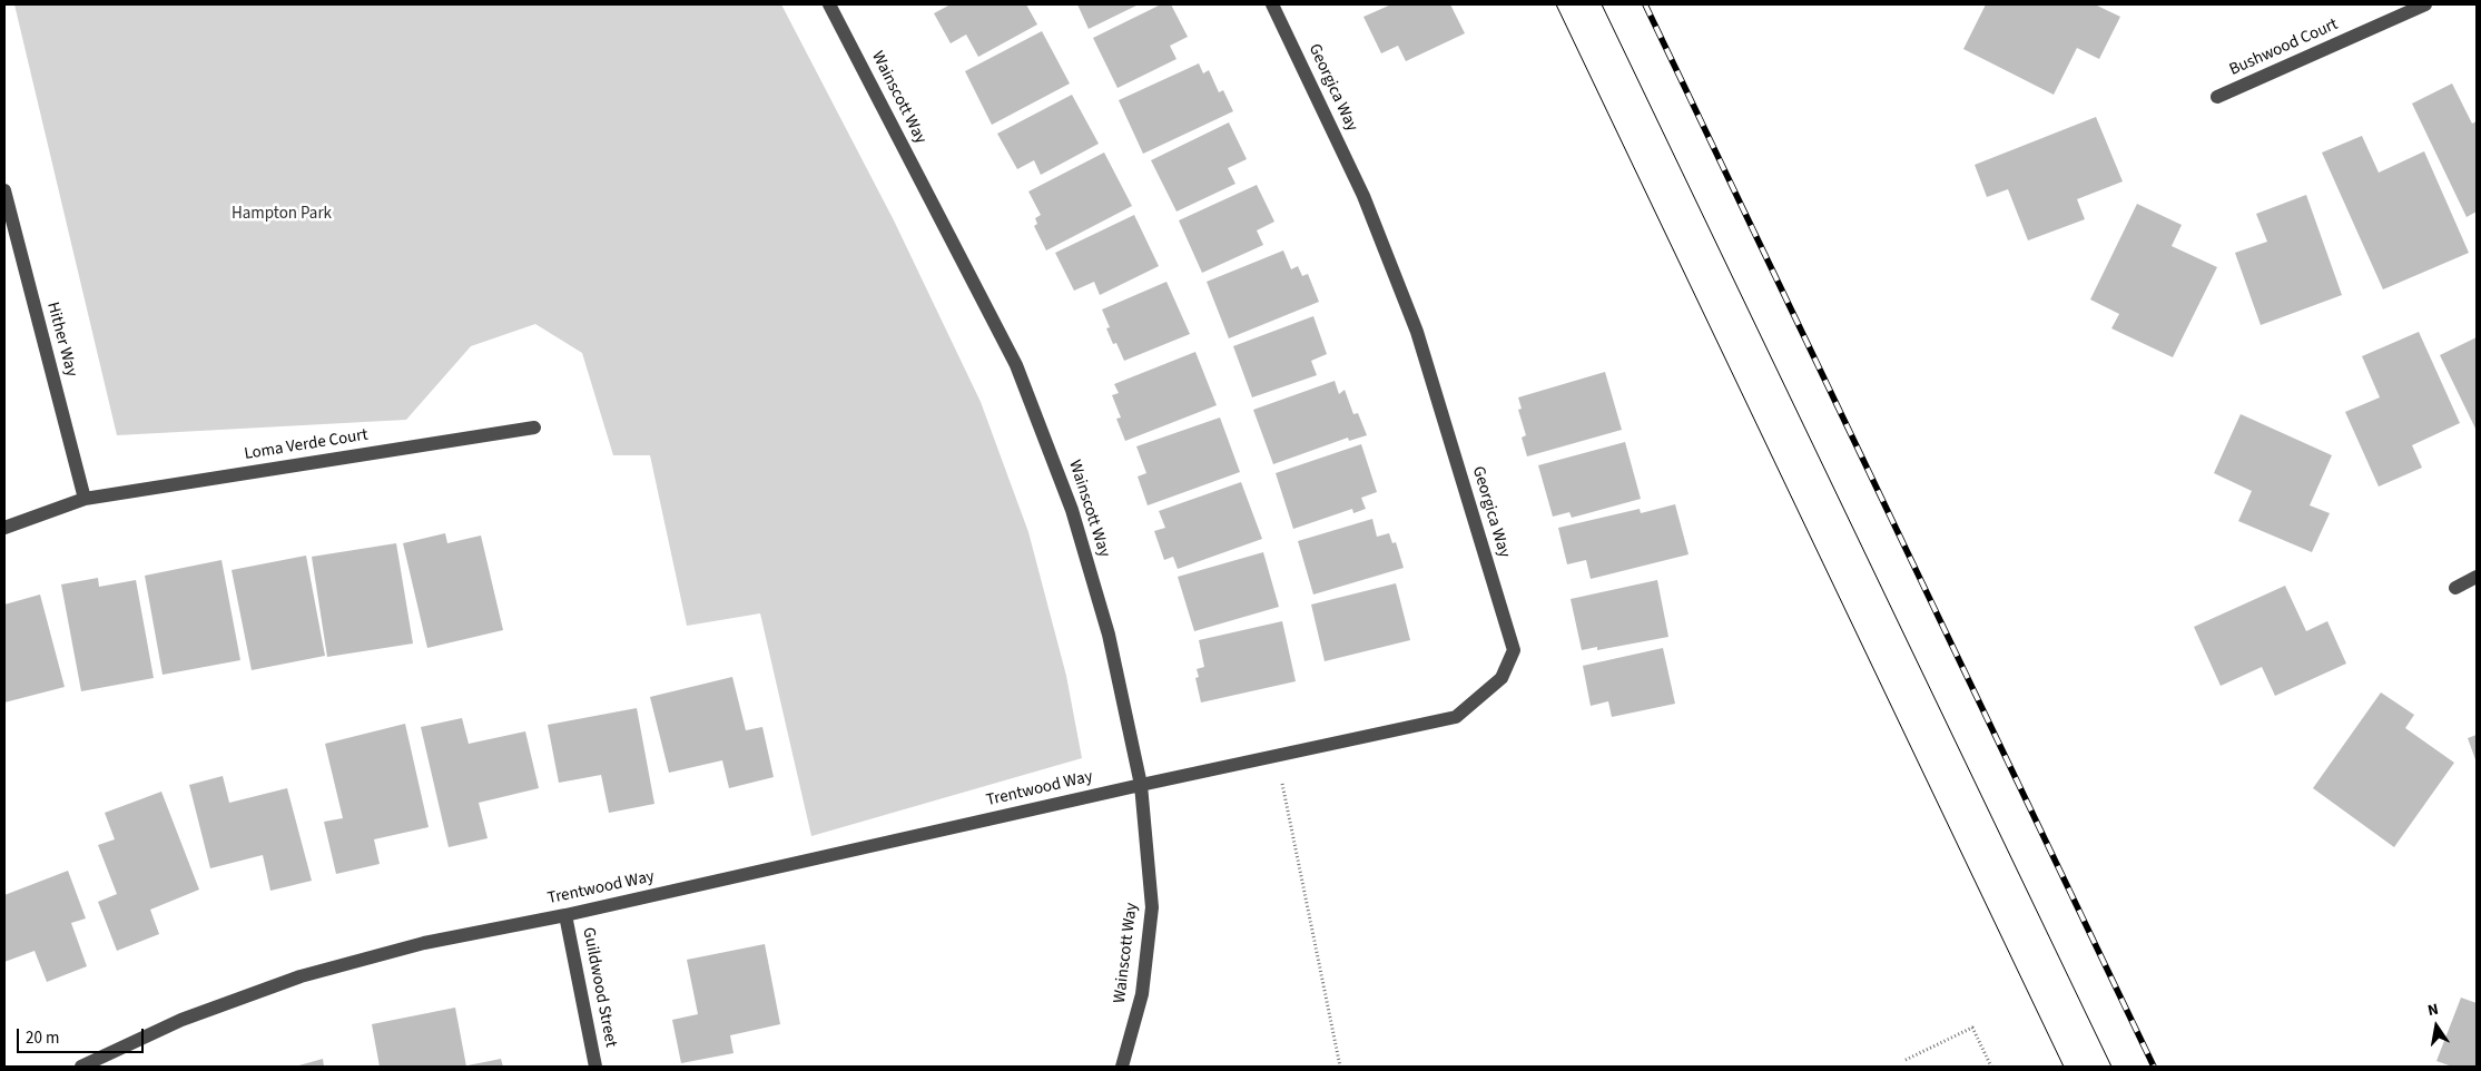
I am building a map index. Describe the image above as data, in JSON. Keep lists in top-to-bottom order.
{
  "streets": {
    "street": [
      "Bushwood Court",
      "Georgica Way",
      "Wainscott Way",
      "Hither Way",
      "Loma Verde Court",
      "Trentwood Way",
      "Guildwood Street"
    ]
  },
  "crossings": [
    ["Georgica Way", "Wainscott Way"],
    ["Georgica Way", "Trentwood Way"],
    ["Wainscott Way", "Trentwood Way"],
    ["Hither Way", "Loma Verde Court"],
    ["Trentwood Way", "Guildwood Street"]
  ],
  "parks": ["Hampton Park"],
  "scale_bar": "20 m",
  "north": "top"
}
